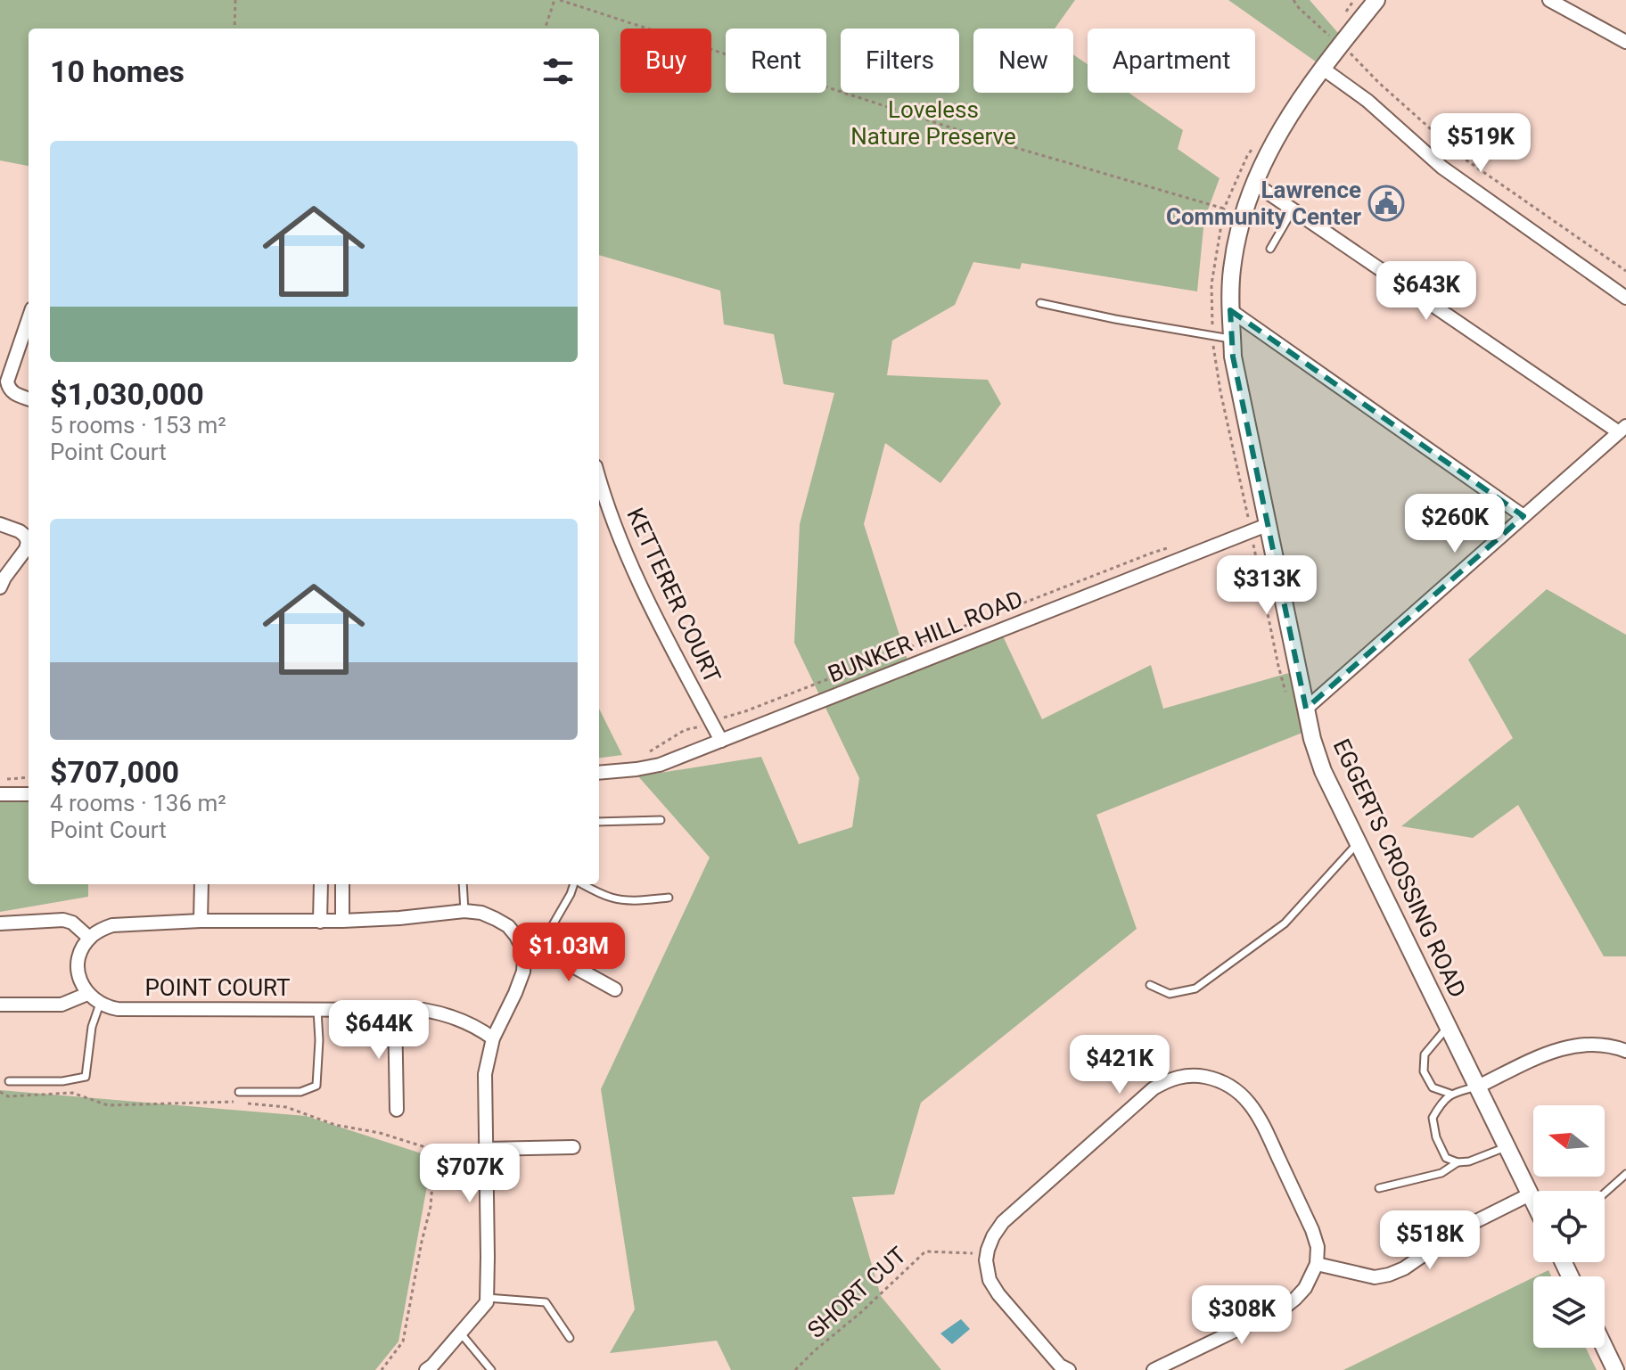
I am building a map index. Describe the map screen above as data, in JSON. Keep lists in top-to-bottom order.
{
  "streets": {
    "street": [
      "KETTERER COURT",
      "BUNKER HILL ROAD",
      "EGGERTS CROSSING ROAD",
      "POINT COURT"
    ],
    "path": ["SHORT CUT"]
  },
  "crossings": [
    ["KETTERER COURT", "BUNKER HILL ROAD"],
    ["BUNKER HILL ROAD", "EGGERTS CROSSING ROAD"]
  ],
  "parks": ["Loveless Nature Preserve"],
  "places": {
    "public building": ["Lawrence Community Center"]
  },
  "north": "left",
  "page": {
    "chip": [
      "Buy",
      "Rent",
      "Filters",
      "New",
      "Apartment"
    ],
    "heading": "10 homes",
    "price": [
      "$519K",
      "$643K",
      "$260K",
      "$313K",
      "$1.03M",
      "$644K",
      "$421K",
      "$707K",
      "$518K",
      "$308K"
    ],
    "list": [
      {
        "name": "$1,030,000",
        "note": "5 rooms · 153 m² · Point Court"
      },
      {
        "name": "$707,000",
        "note": "4 rooms · 136 m² · Point Court"
      }
    ]
  }
}
